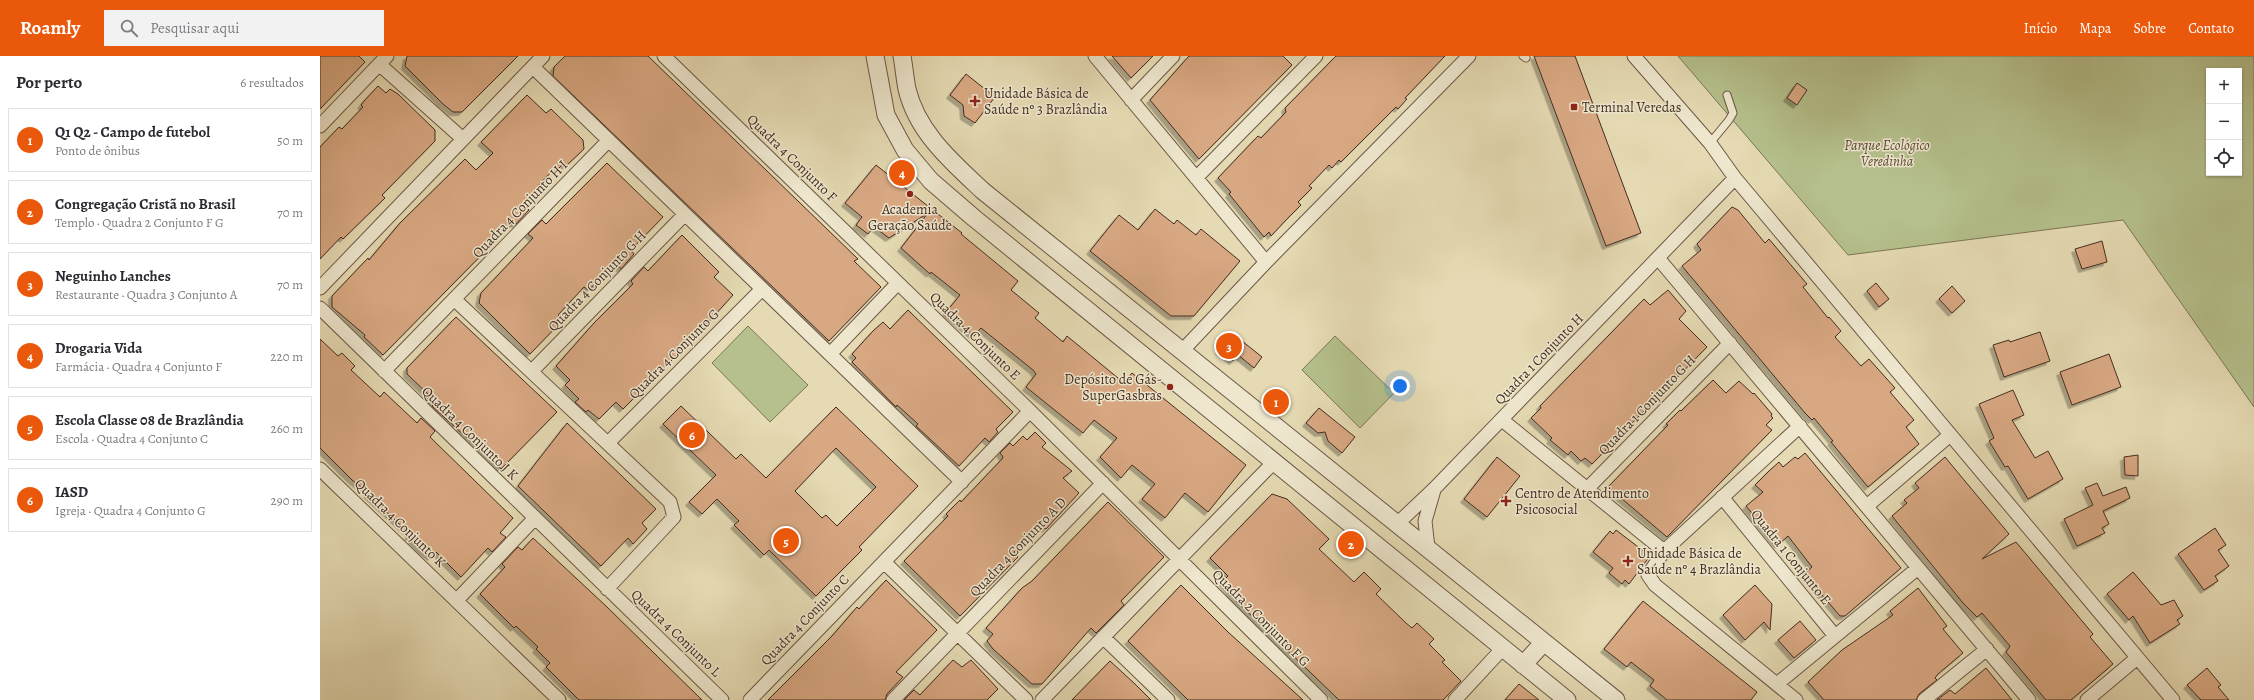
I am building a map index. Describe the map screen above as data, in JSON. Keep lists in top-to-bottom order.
{
  "streets": {
    "street": [
      "Quadra 4 Conjunto F",
      "Quadra 4 Conjunto H I",
      "Quadra 4 Conjunto G H",
      "Quadra 4 Conjunto E",
      "Quadra 4 Conjunto G",
      "Quadra 1 Conjunto H",
      "Quadra 1 Conjunto G H",
      "Quadra 4 Conjunto J K",
      "Quadra 4 Conjunto K",
      "Quadra 4 Conjunto A D",
      "Quadra 1 Conjunto E",
      "Quadra 2 Conjunto F G",
      "Quadra 4 Conjunto C",
      "Quadra 4 Conjunto L"
    ]
  },
  "crossings": [
    ["Quadra 4 Conjunto F", "Quadra 4 Conjunto E"],
    ["Quadra 4 Conjunto H I", "Quadra 4 Conjunto J K"],
    ["Quadra 4 Conjunto E", "Quadra 4 Conjunto A D"],
    ["Quadra 4 Conjunto E", "Quadra 2 Conjunto F G"],
    ["Quadra 4 Conjunto E", "Quadra 4 Conjunto C"],
    ["Quadra 1 Conjunto H", "Quadra 1 Conjunto G H"],
    ["Quadra 4 Conjunto J K", "Quadra 4 Conjunto L"],
    ["Quadra 4 Conjunto A D", "Quadra 2 Conjunto F G"]
  ],
  "parks": ["Parque Ecológico Veredinha"],
  "places": {
    "health": ["Unidade Básica de Saúde nº 3 Brazlândia", "Centro de Atendimento Psicosocial", "Unidade Básica de Saúde nº 4 Brazlândia"],
    "transit": ["Terminal Veredas"],
    "other": ["Academia Geração Saúde", "Depósito de Gás- SuperGasbras"]
  },
  "page": {
    "header": "Roamly",
    "search": "Pesquisar aqui",
    "nav": [
      "Início",
      "Mapa",
      "Sobre",
      "Contato"
    ],
    "heading": ["Por perto", "6 resultados"],
    "map_buttons": ["+", "−"],
    "list": [
      {
        "mark": "1",
        "name": "Q1 Q2 - Campo de futebol",
        "note": "Ponto de ônibus",
        "value": "50 m"
      },
      {
        "mark": "2",
        "name": "Congregação Cristã no Brasil",
        "note": "Templo · Quadra 2 Conjunto F G",
        "value": "70 m"
      },
      {
        "mark": "3",
        "name": "Neguinho Lanches",
        "note": "Restaurante · Quadra 3 Conjunto A",
        "value": "70 m"
      },
      {
        "mark": "4",
        "name": "Drogaria Vida",
        "note": "Farmácia · Quadra 4 Conjunto F",
        "value": "220 m"
      },
      {
        "mark": "5",
        "name": "Escola Classe 08 de Brazlândia",
        "note": "Escola · Quadra 4 Conjunto C",
        "value": "260 m"
      },
      {
        "mark": "6",
        "name": "IASD",
        "note": "Igreja · Quadra 4 Conjunto G",
        "value": "290 m"
      }
    ],
    "pins": [
      "4",
      "3",
      "1",
      "6",
      "5",
      "2"
    ]
  }
}
